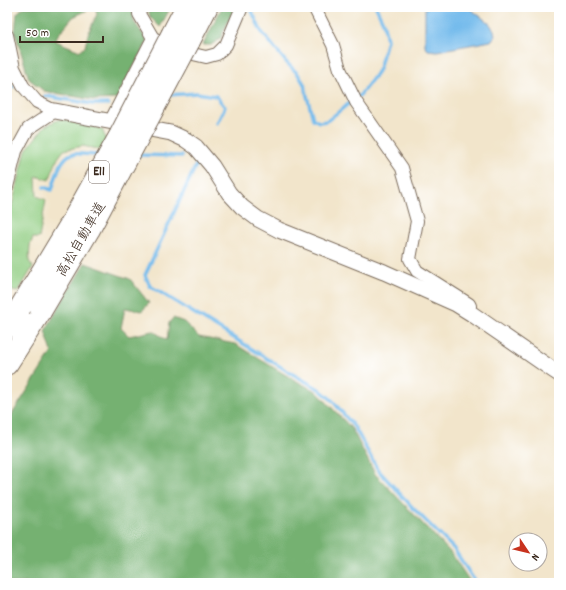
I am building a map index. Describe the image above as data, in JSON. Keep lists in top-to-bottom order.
{
  "streets": {
    "highway": ["E11", "高松自動車道"]
  },
  "scale_bar": "50 m",
  "north": "bottom right"
}
